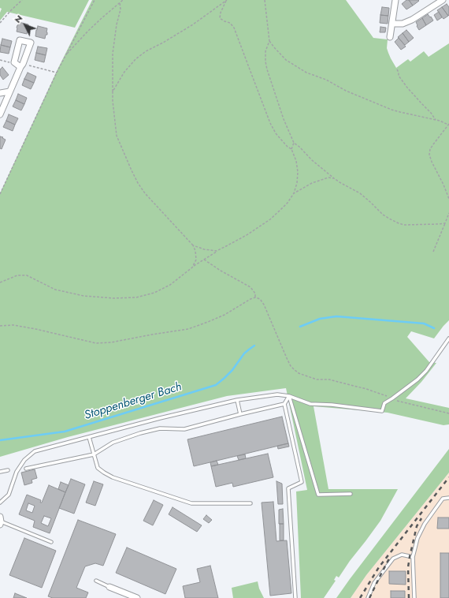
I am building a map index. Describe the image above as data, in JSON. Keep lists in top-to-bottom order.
{
  "water": ["Stoppenberger Bach"],
  "north": "top left"
}
